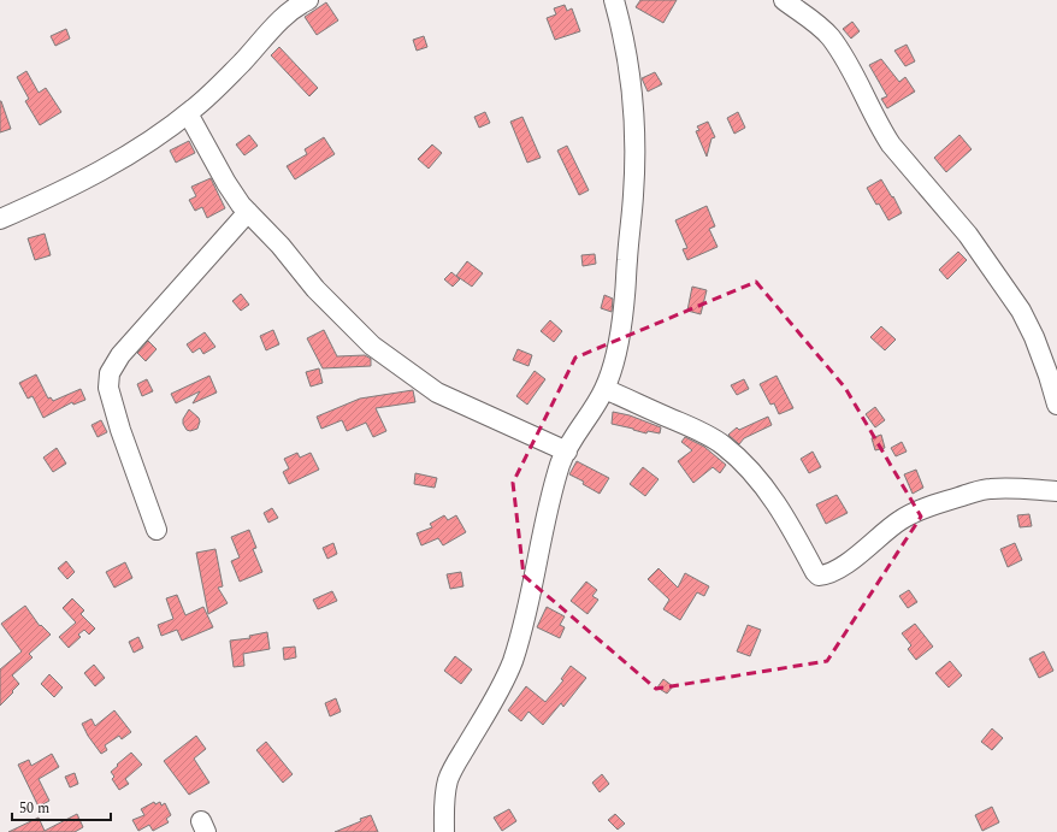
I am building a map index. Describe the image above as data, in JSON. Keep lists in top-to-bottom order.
{
  "scale_bar": "50 m"
}
